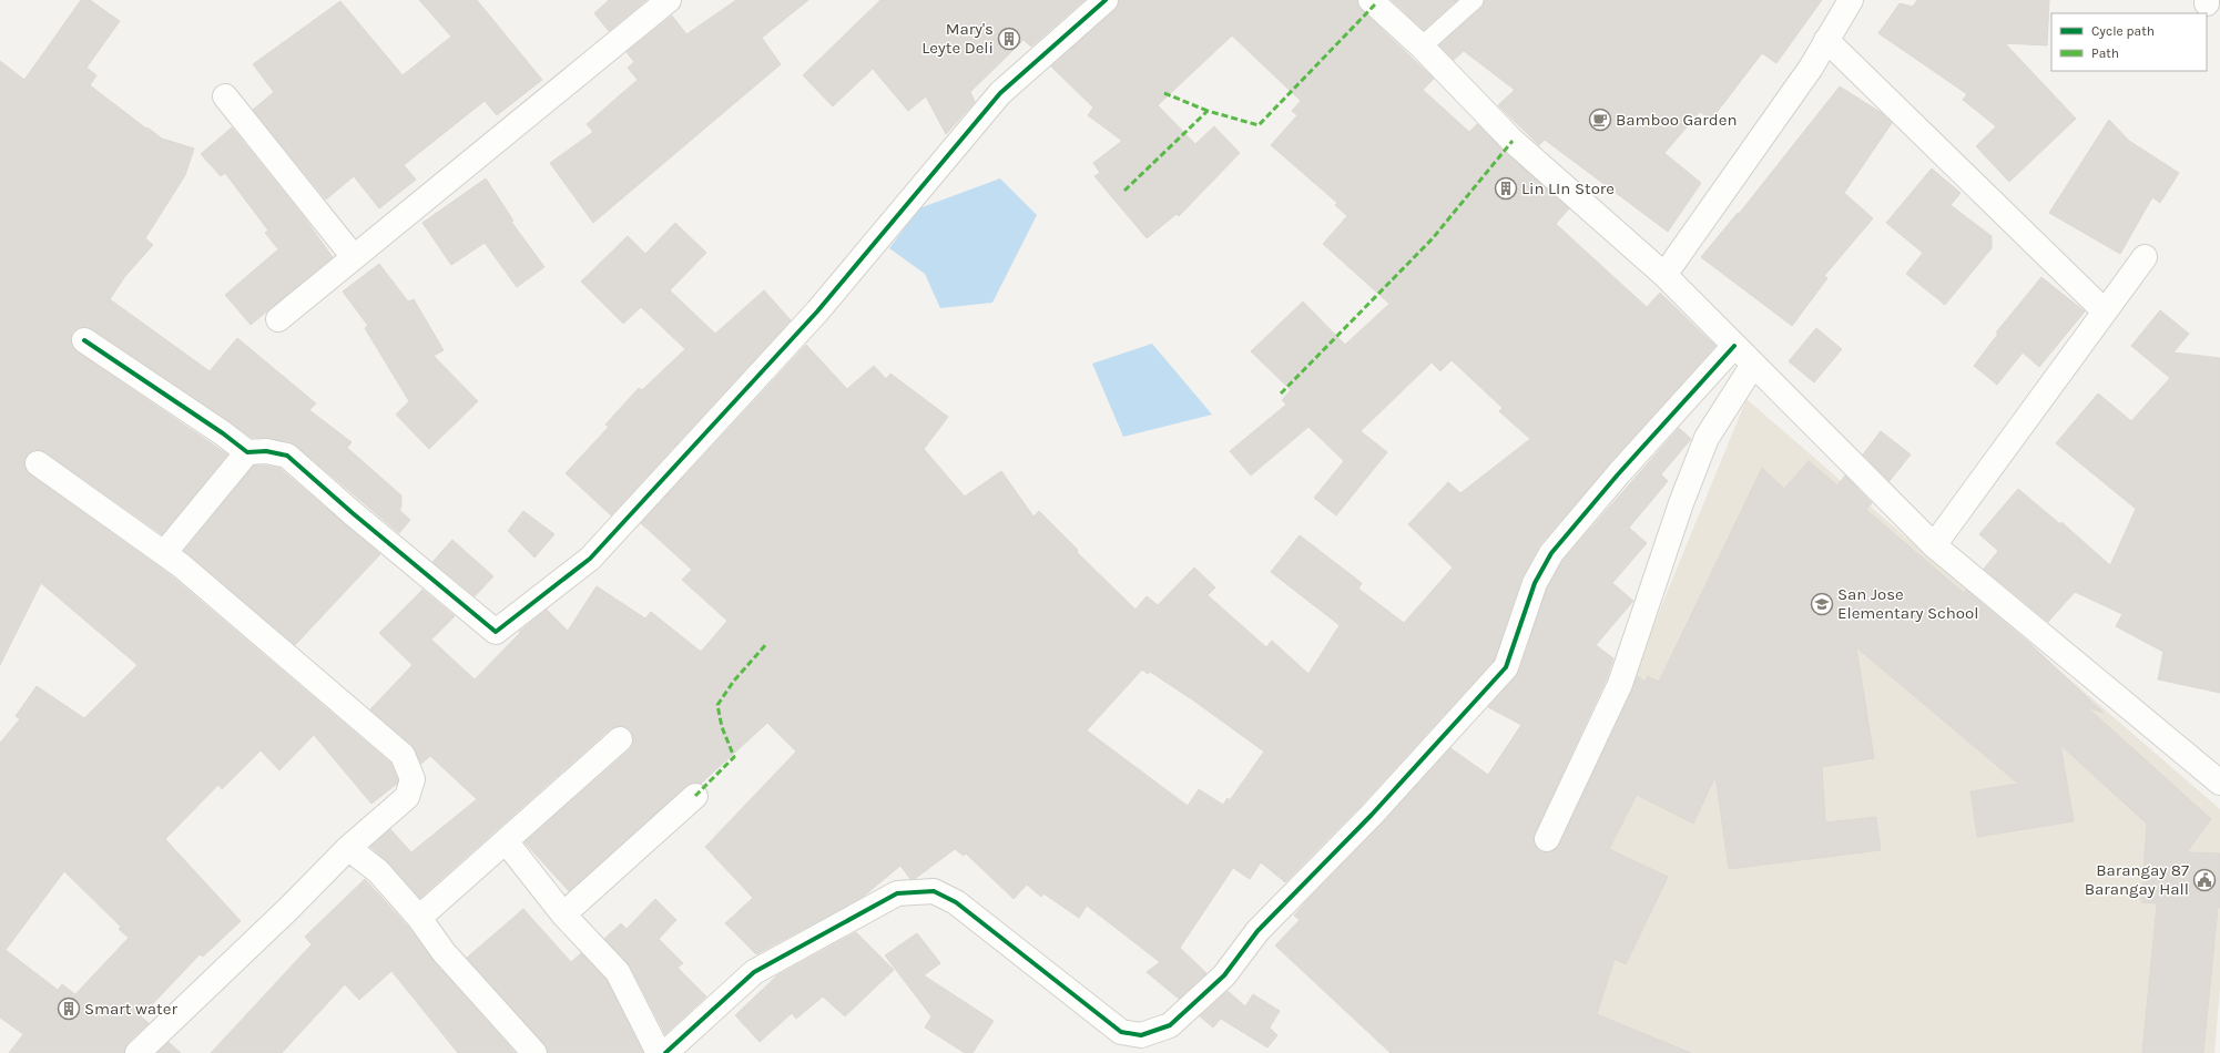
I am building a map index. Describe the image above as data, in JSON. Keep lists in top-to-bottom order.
{
  "places": {
    "building": ["Mary's Leyte Deli", "Lin LIn Store", "Smart water"],
    "cafe": ["Bamboo Garden"],
    "school or university": ["San Jose Elementary School"],
    "public building": ["Barangay 87 Barangay Hall"]
  },
  "legend": ["Cycle path", "Path"]
}
